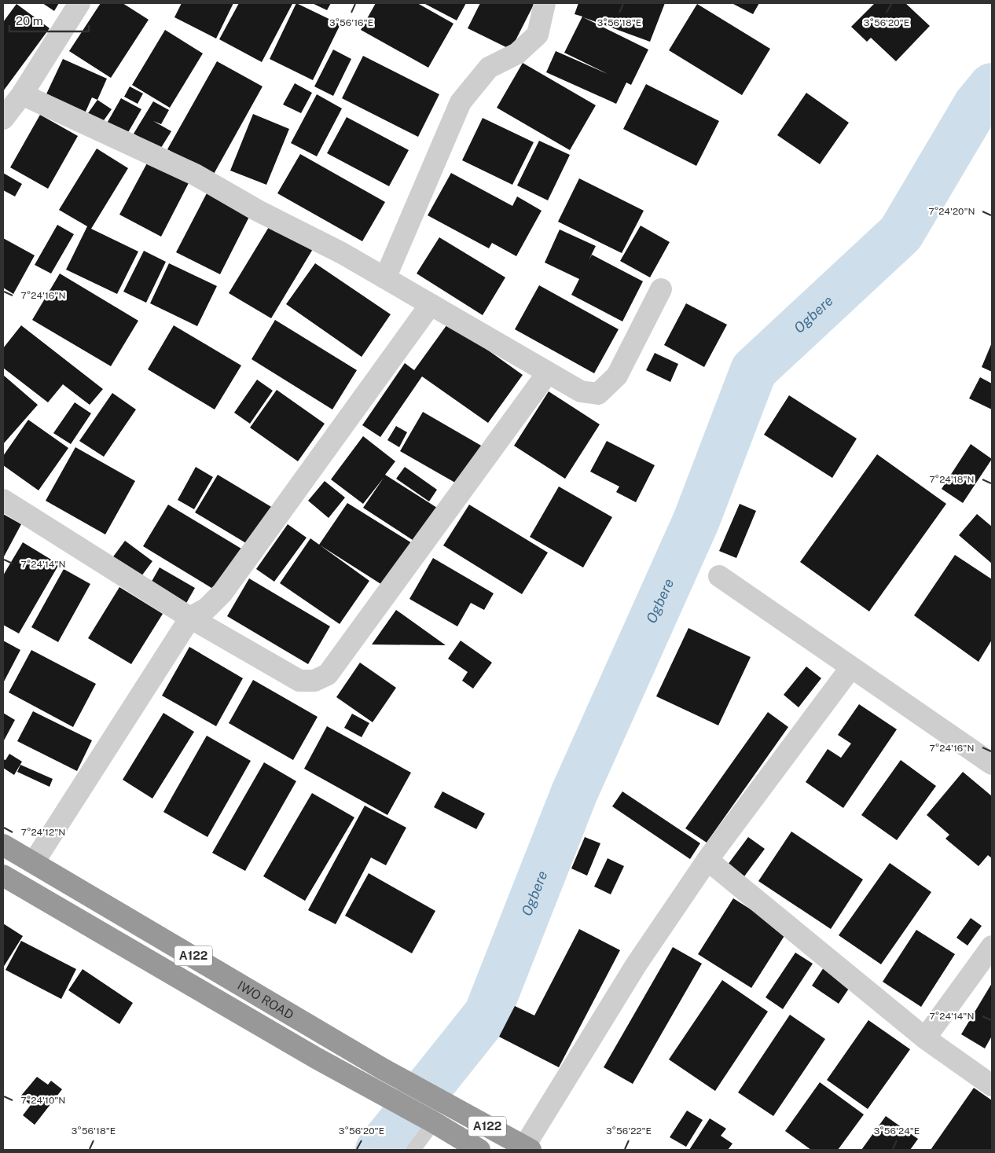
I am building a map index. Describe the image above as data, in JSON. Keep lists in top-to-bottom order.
{
  "streets": {
    "highway": ["A122", "IWO ROAD"]
  },
  "water": ["Ogbere"],
  "scale_bar": "20 m",
  "coordinates": [
    "3°56'16\"E",
    "3°56'18\"E",
    "3°56'20\"E",
    "7°24'20\"N",
    "7°24'16\"N",
    "7°24'18\"N",
    "7°24'14\"N",
    "7°24'12\"N",
    "7°24'10\"N",
    "3°56'22\"E",
    "3°56'24\"E"
  ]
}
